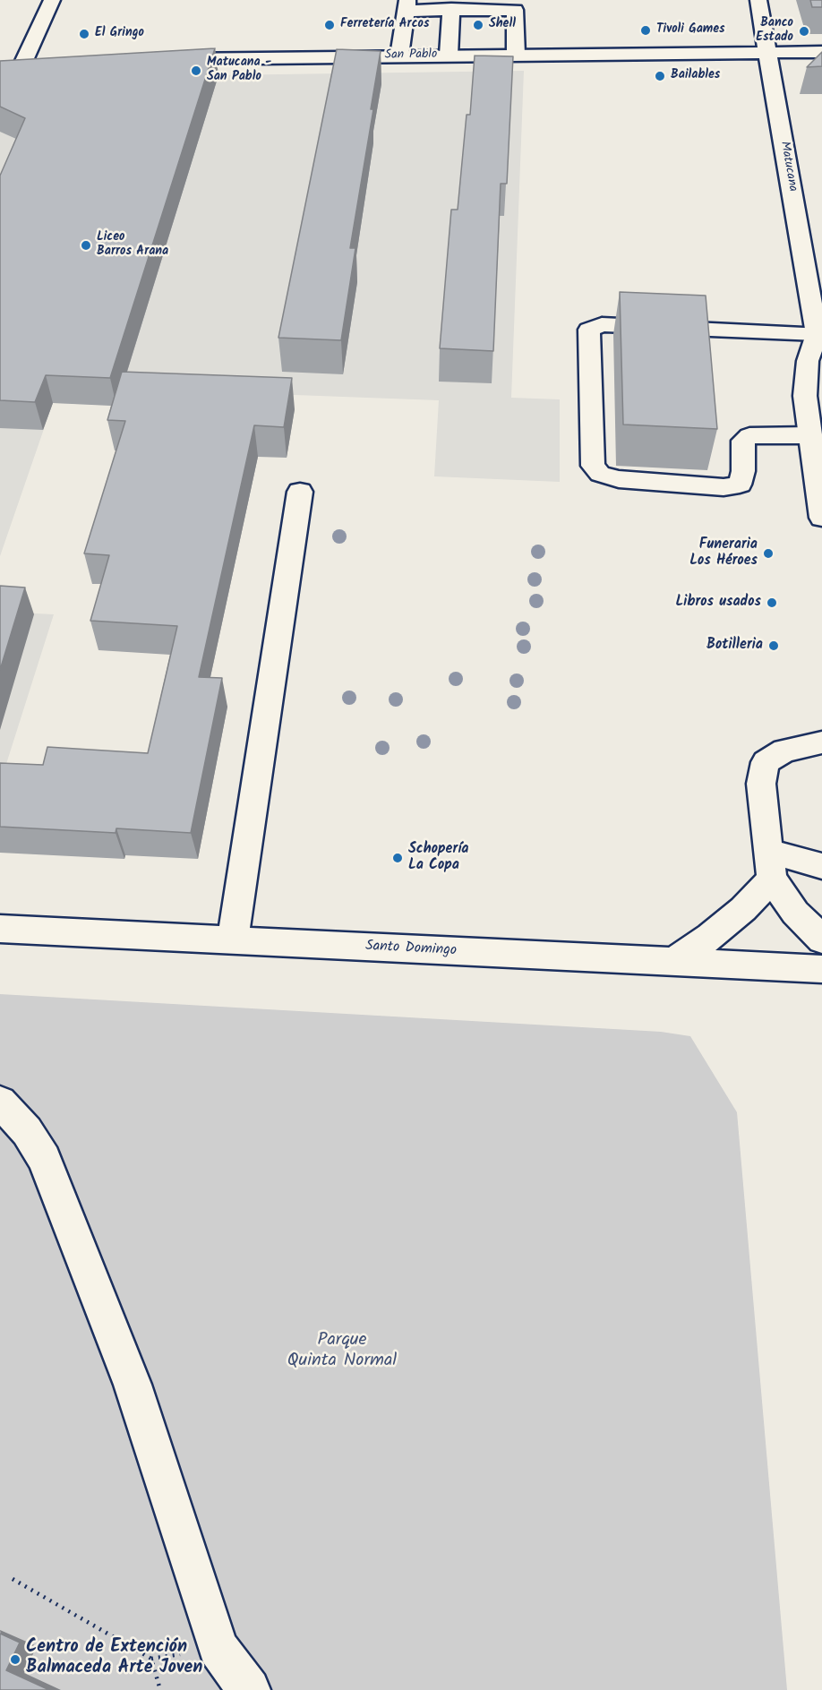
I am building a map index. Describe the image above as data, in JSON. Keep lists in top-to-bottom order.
{
  "streets": {
    "main road": ["San Pablo", "Matucana", "Santo Domingo"]
  },
  "crossings": [
    ["San Pablo", "Matucana"]
  ],
  "parks": ["Parque Quinta Normal"],
  "places": [
    "Ferretería Arcos",
    "Shell",
    "Tivoli Games",
    "Banco Estado",
    "El Gringo",
    "Matucana - San Pablo",
    "Bailables",
    "Liceo Barros Arana",
    "Funeraria Los Héroes",
    "Libros usados",
    "Botilleria",
    "Schopería La Copa",
    "Centro de Extención Balmaceda Arte Joven"
  ]
}
